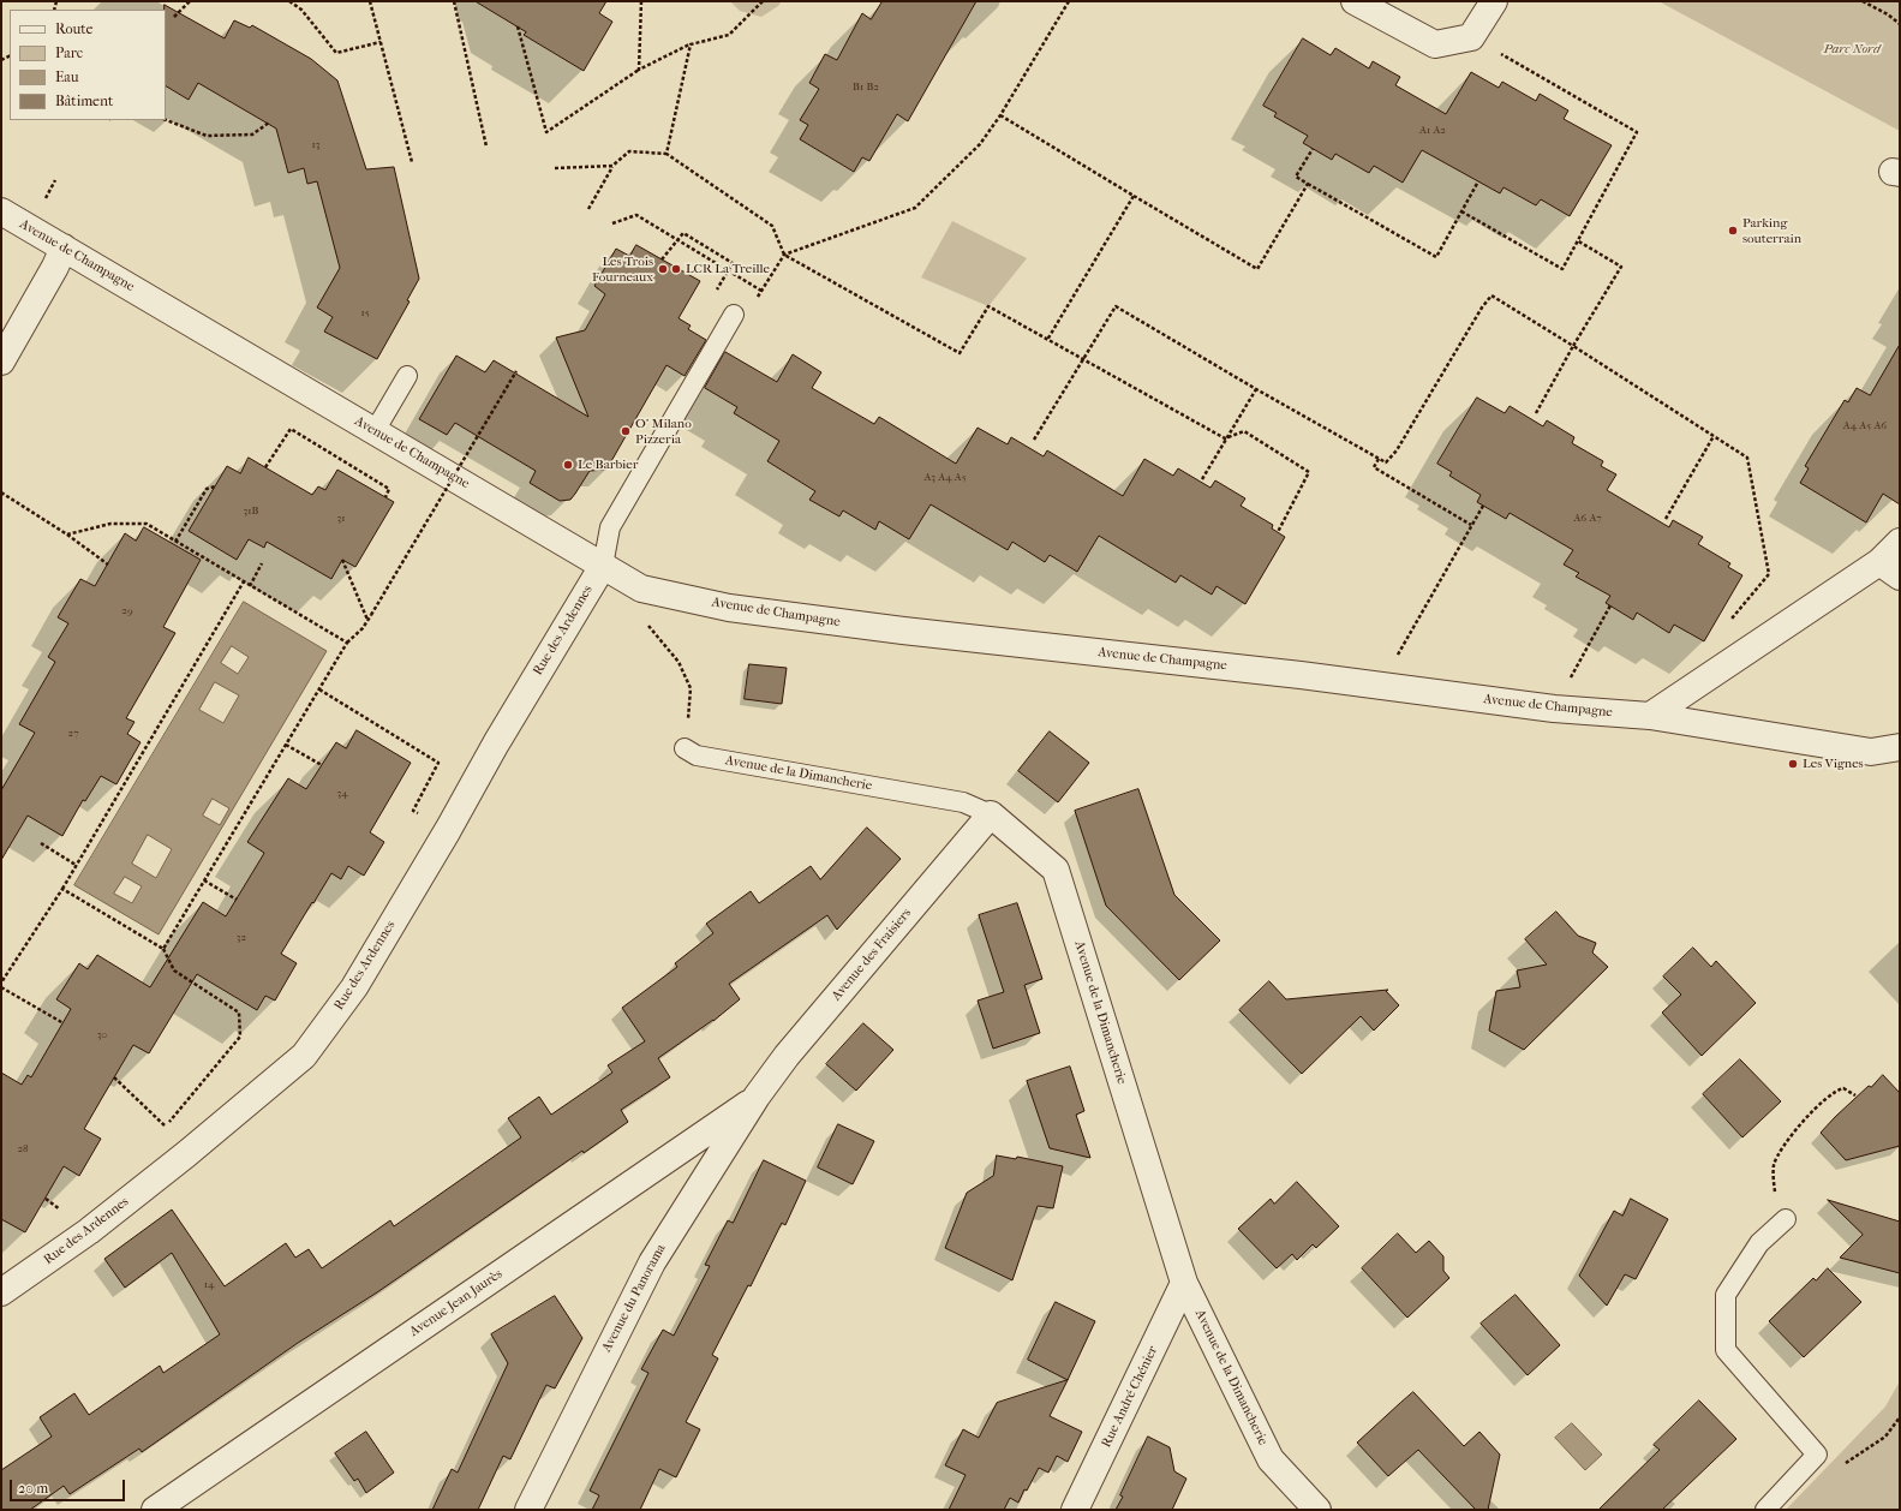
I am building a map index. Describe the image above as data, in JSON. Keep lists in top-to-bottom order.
{
  "streets": {
    "street": [
      "Avenue de Champagne",
      "Rue des Ardennes",
      "Avenue de la Dimancherie",
      "Avenue des Fraisiers",
      "Avenue du Panorama",
      "Avenue Jean Jaurès",
      "Rue André Chénier"
    ]
  },
  "crossings": [
    ["Avenue de Champagne", "Rue des Ardennes"],
    ["Avenue de la Dimancherie", "Avenue des Fraisiers"],
    ["Avenue de la Dimancherie", "Rue André Chénier"],
    ["Avenue des Fraisiers", "Avenue du Panorama"],
    ["Avenue des Fraisiers", "Avenue Jean Jaurès"],
    ["Avenue du Panorama", "Avenue Jean Jaurès"]
  ],
  "parks": ["Parc Nord"],
  "places": [
    "Parking souterrain",
    "Les Trois Fourneaux",
    "LCR La Treille",
    "O' Milano Pizzeria",
    "Le Barbier",
    "Les Vignes"
  ],
  "house_numbers": [
    "B1-B2",
    "A1-A2",
    "13",
    "15",
    "A4-A5-A6",
    "A3-A4-A5",
    "31B",
    "31",
    "A6-A7",
    "29",
    "27",
    "34",
    "32",
    "30",
    "28",
    "14"
  ],
  "legend": [
    "Route",
    "Parc",
    "Eau",
    "Bâtiment"
  ],
  "scale_bar": "20 m"
}
